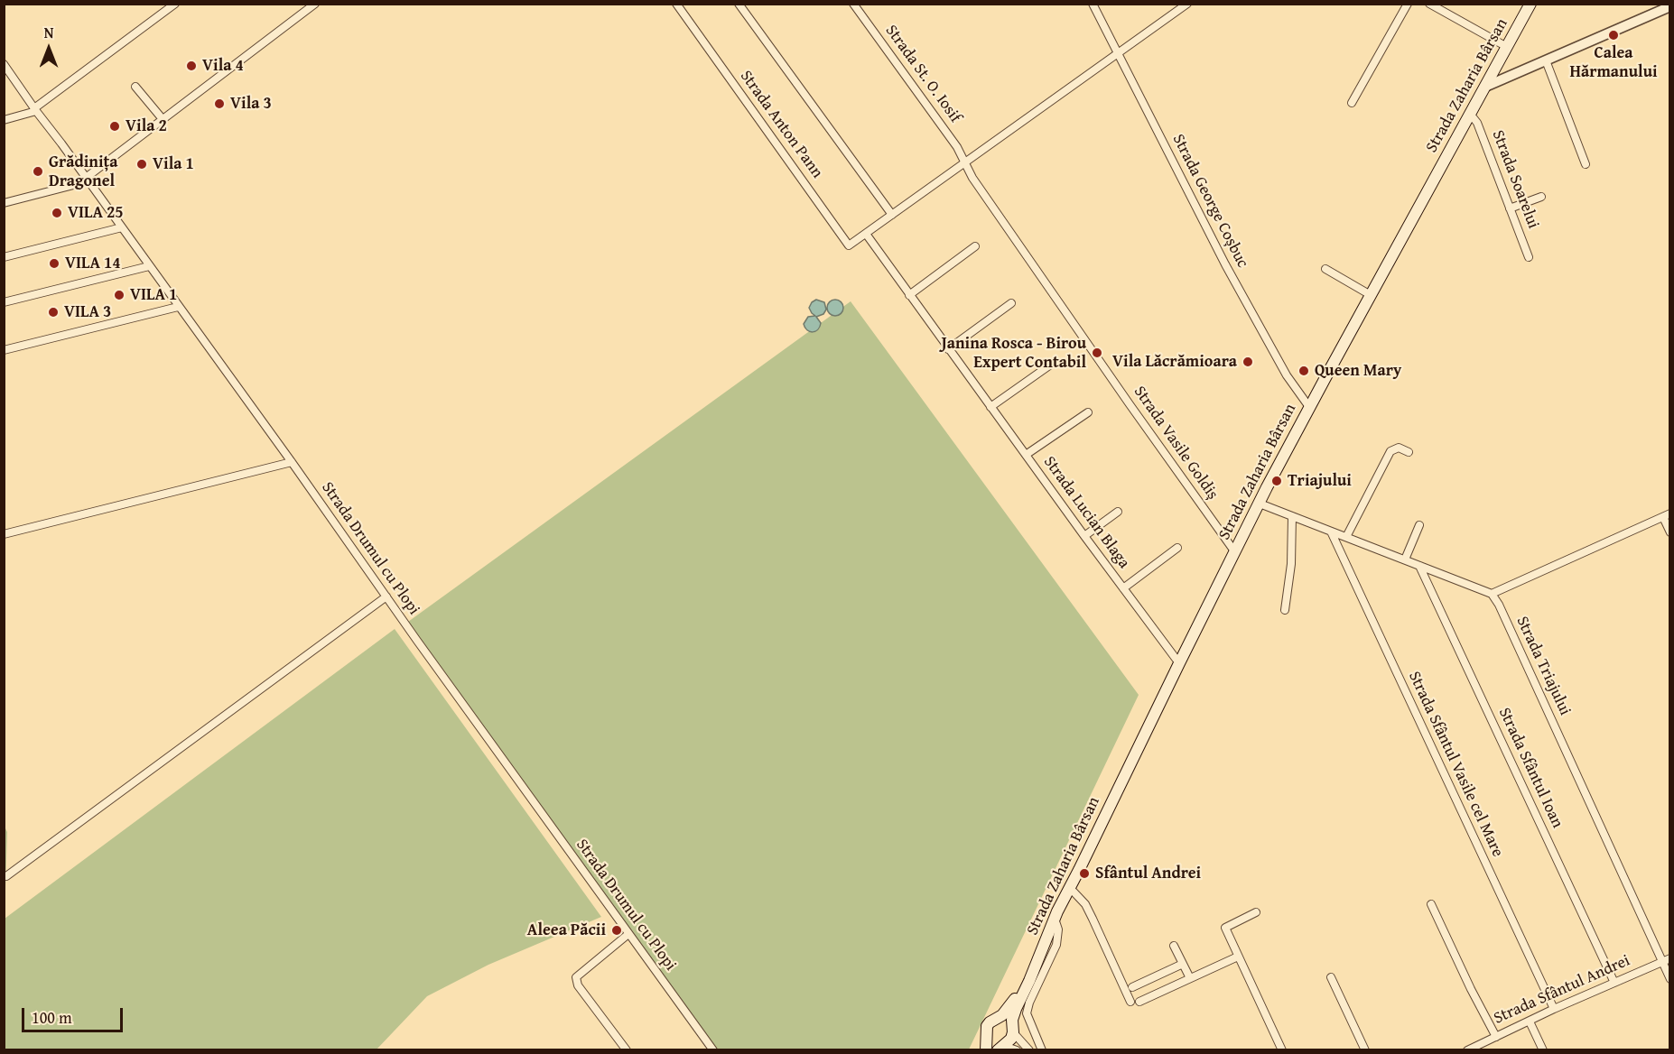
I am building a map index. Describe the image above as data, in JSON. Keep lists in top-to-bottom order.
{
  "streets": {
    "main road": ["Strada Zaharia Bârsan"],
    "street": [
      "Strada St. O. Iosif",
      "Strada Anton Pann",
      "Strada Soarelui",
      "Strada George Coșbuc",
      "Strada Vasile Goldiș",
      "Strada Lucian Blaga",
      "Strada Drumul cu Plopi",
      "Strada Triajului",
      "Strada Sfântul Vasile cel Mare",
      "Strada Sfântul Ioan",
      "Strada Sfântul Andrei"
    ]
  },
  "crossings": [
    ["Strada St. O. Iosif", "Strada Vasile Goldiș"],
    ["Strada Zaharia Bârsan", "Strada Soarelui"],
    ["Strada Zaharia Bârsan", "Strada George Coșbuc"],
    ["Strada Zaharia Bârsan", "Strada Vasile Goldiș"],
    ["Strada Zaharia Bârsan", "Strada Lucian Blaga"],
    ["Strada Anton Pann", "Strada Lucian Blaga"],
    ["Strada Triajului", "Strada Sfântul Andrei"],
    ["Strada Sfântul Vasile cel Mare", "Strada Sfântul Andrei"],
    ["Strada Sfântul Ioan", "Strada Sfântul Andrei"]
  ],
  "places": [
    "Calea Hărmanului",
    "Vila 4",
    "Vila 3",
    "Vila 2",
    "Vila 1",
    "Grădinița Dragonel",
    "VILA 25",
    "VILA 14",
    "VILA 1",
    "VILA 3",
    "Janina Rosca - Birou Expert Contabil",
    "Vila Lăcrămioara",
    "Queen Mary",
    "Triajului",
    "Sfântul Andrei",
    "Aleea Păcii"
  ],
  "scale_bar": "100 m",
  "north": "top"
}
